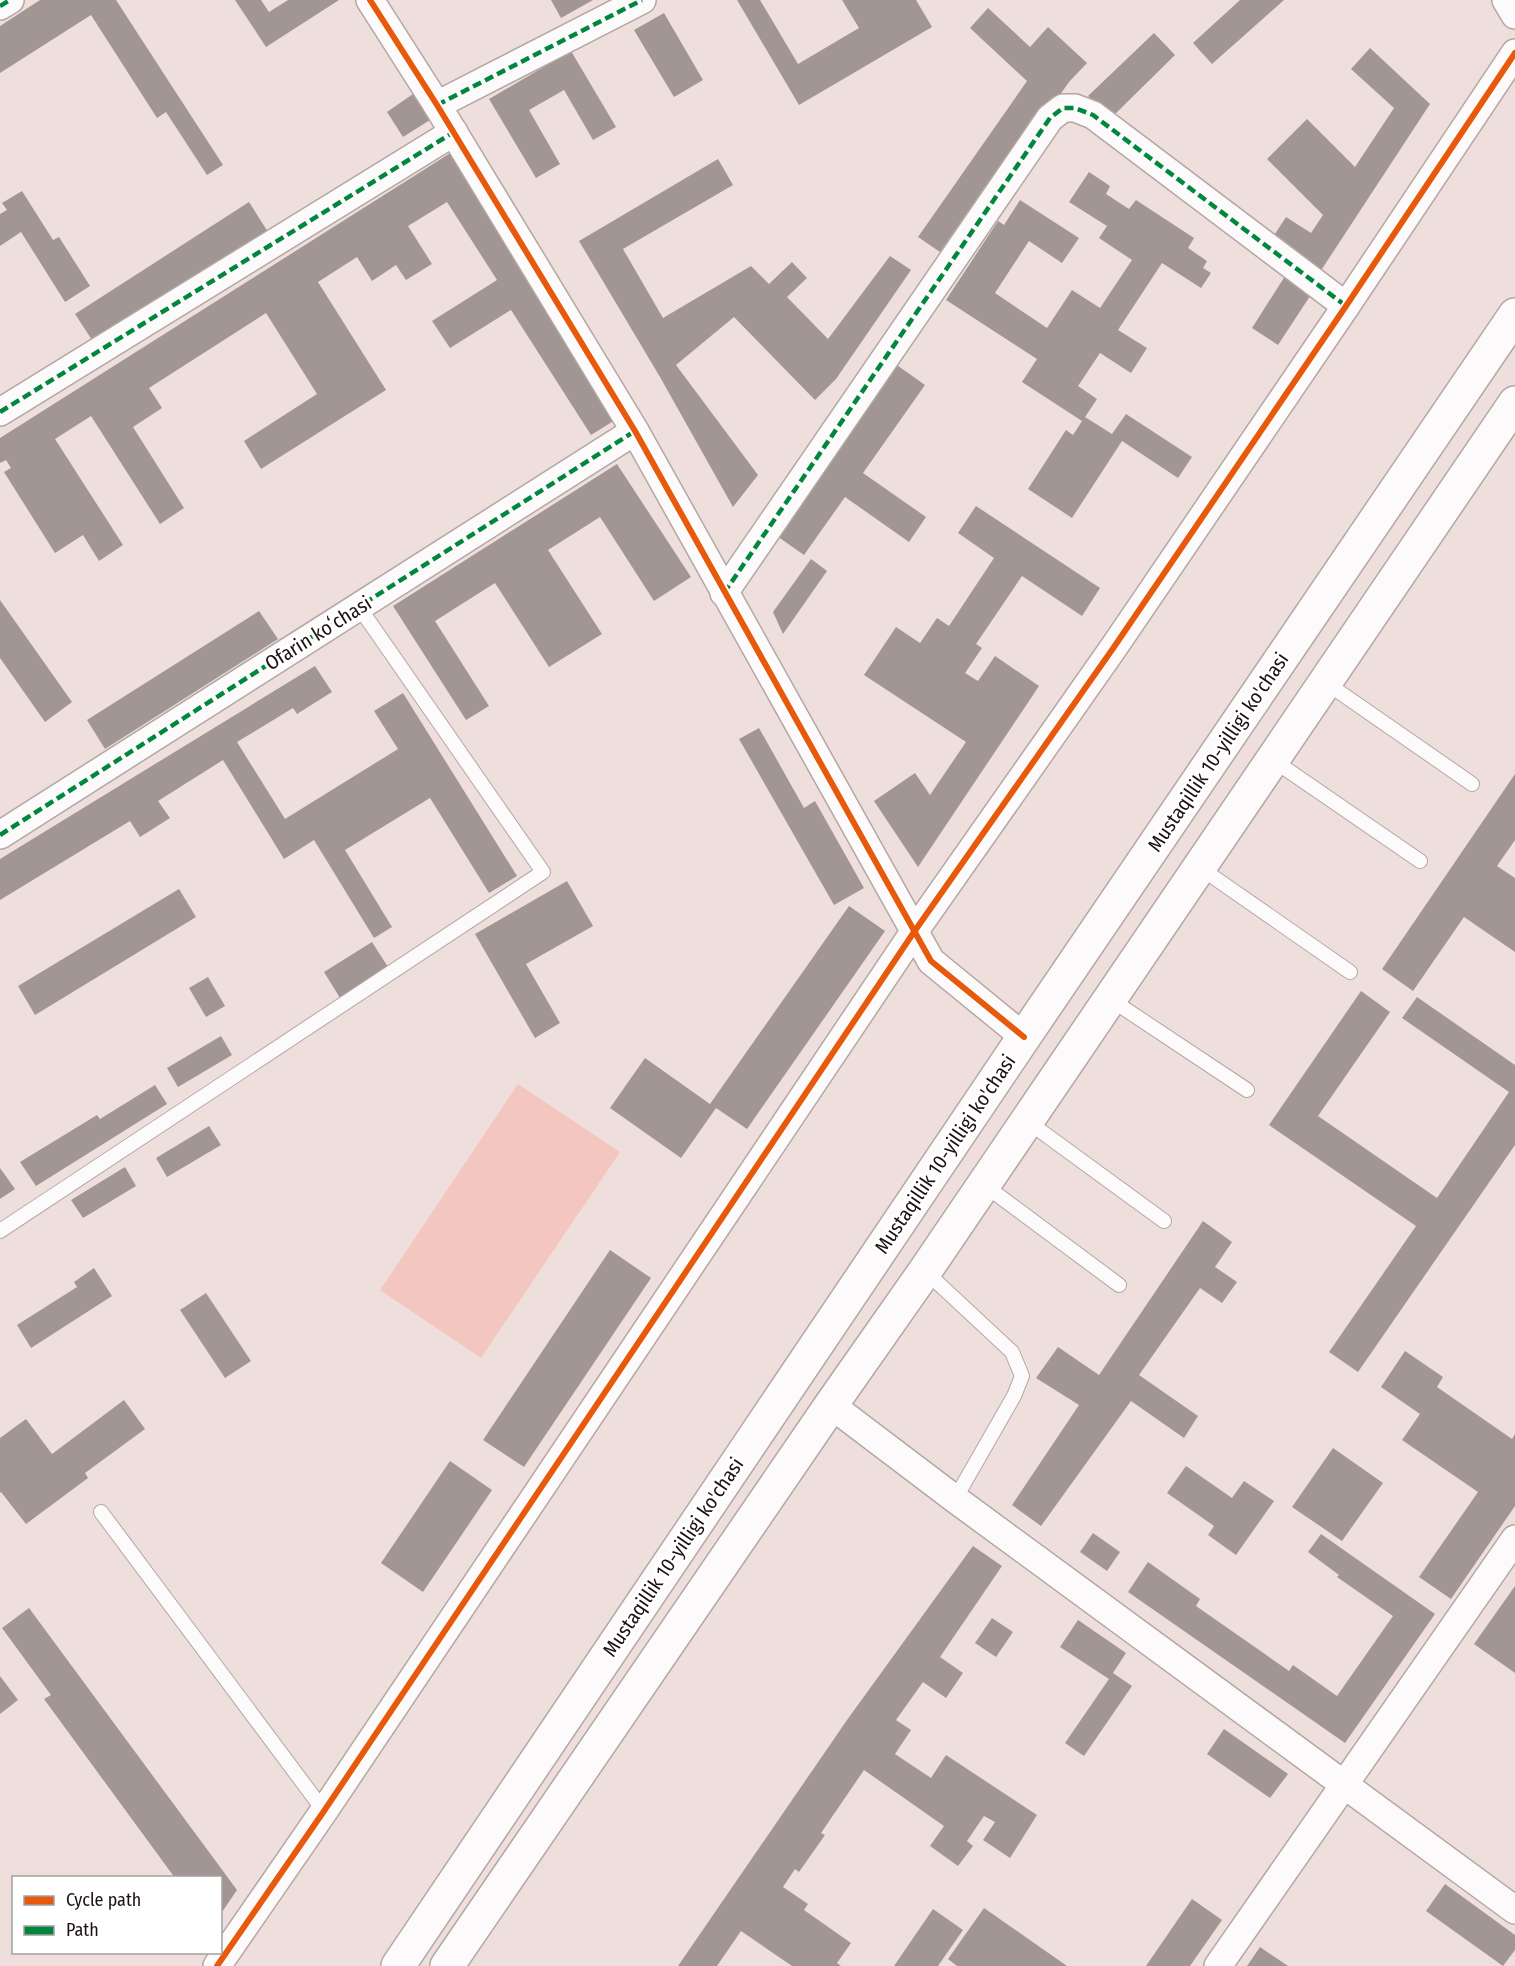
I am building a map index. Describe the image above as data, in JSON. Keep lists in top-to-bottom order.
{
  "streets": {
    "main road": ["Mustaqillik 10-yilligi ko'chasi"],
    "street": ["Ofarin koʻchasi"]
  },
  "legend": ["Cycle path", "Path"]
}
